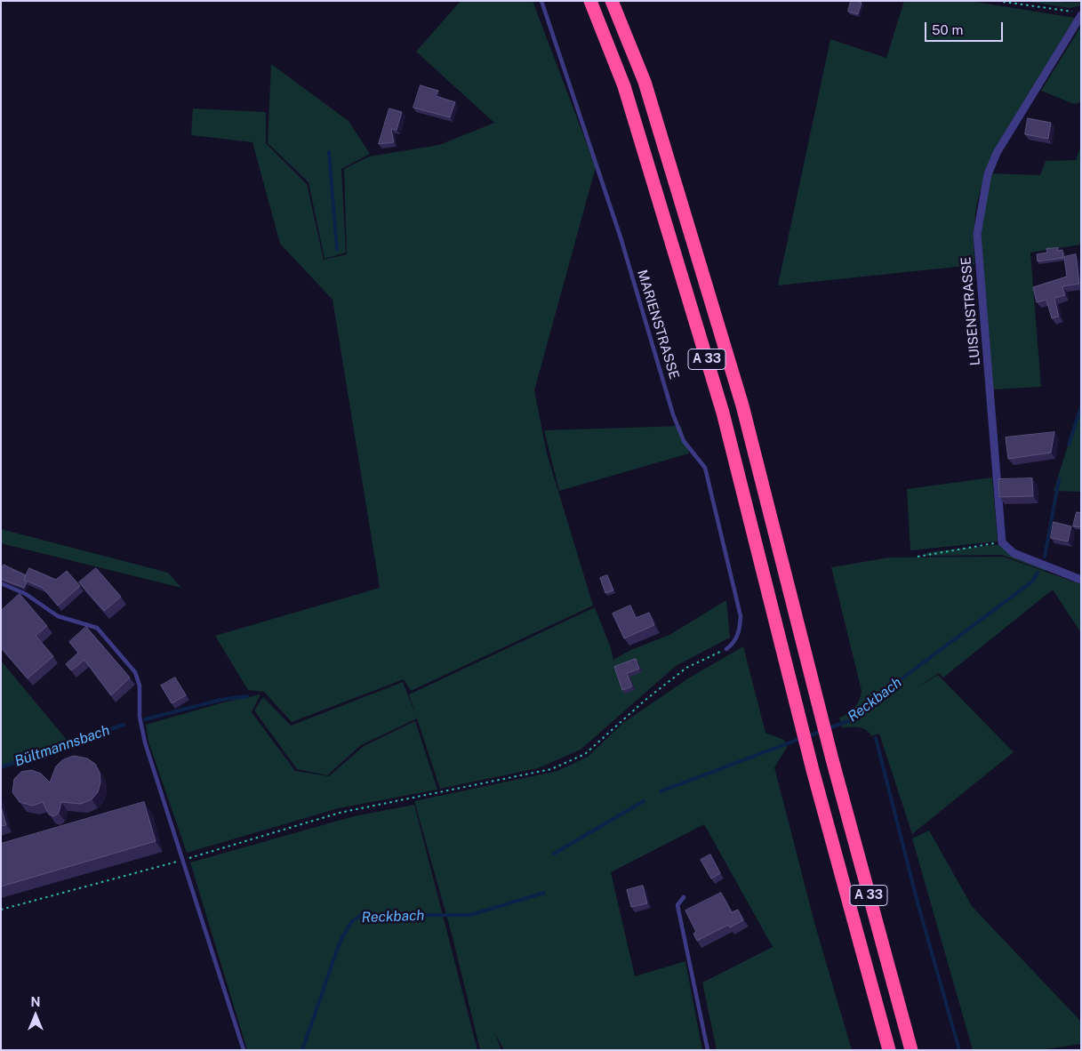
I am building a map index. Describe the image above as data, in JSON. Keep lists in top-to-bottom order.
{
  "streets": {
    "highway": ["A 33"],
    "street": ["LUISENSTRASSE"],
    "lane": ["MARIENSTRASSE"]
  },
  "water": ["Reckbach", "Bültmannsbach"],
  "scale_bar": "50 m",
  "north": "top"
}
